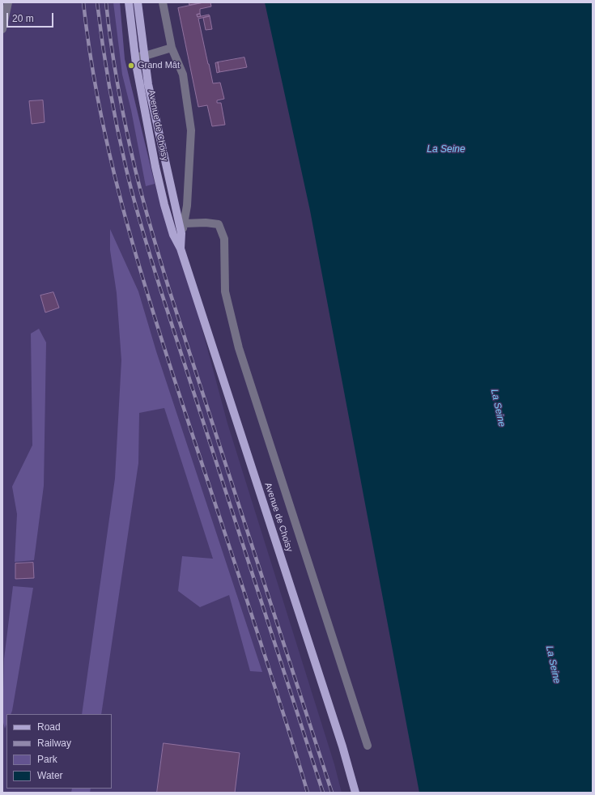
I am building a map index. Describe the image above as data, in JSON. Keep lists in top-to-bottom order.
{
  "streets": {
    "main road": ["Avenue de Choisy"]
  },
  "water": ["La Seine"],
  "places": ["Grand Mât"],
  "legend": [
    "Road",
    "Railway",
    "Park",
    "Water"
  ],
  "scale_bar": "20 m"
}
